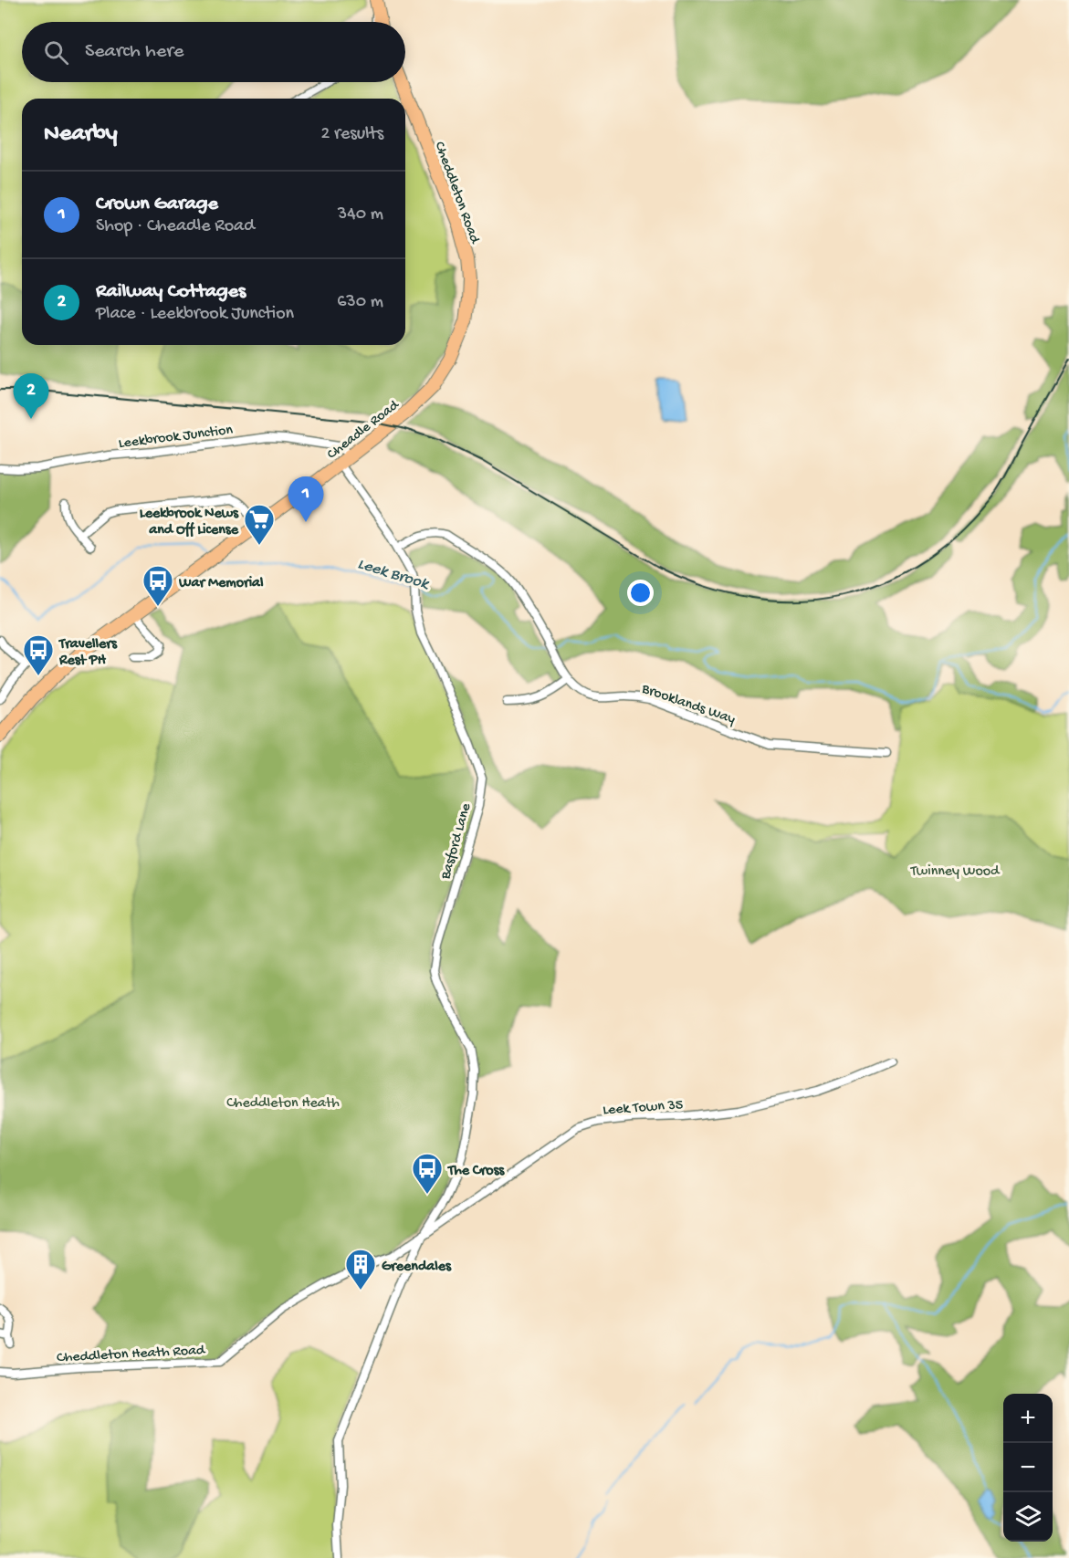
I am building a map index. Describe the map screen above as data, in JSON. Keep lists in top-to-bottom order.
{
  "streets": {
    "highway": ["Cheddleton Road", "Cheadle Road"],
    "street": [
      "Leekbrook Junction",
      "Brooklands Way",
      "Basford Lane",
      "Leek Town 35",
      "Cheddleton Heath Road"
    ]
  },
  "crossings": [
    ["Cheddleton Road", "Cheadle Road"],
    ["Cheadle Road", "Leekbrook Junction"],
    ["Cheadle Road", "Basford Lane"],
    ["Leekbrook Junction", "Basford Lane"],
    ["Brooklands Way", "Basford Lane"],
    ["Basford Lane", "Leek Town 35"],
    ["Basford Lane", "Cheddleton Heath Road"],
    ["Leek Town 35", "Cheddleton Heath Road"]
  ],
  "water": ["Leek Brook"],
  "parks": ["Twinney Wood", "Cheddleton Heath"],
  "places": {
    "supermarket": ["Leekbrook News and Off License"],
    "bus stop": ["War Memorial", "Travellers Rest PH", "The Cross"],
    "building": ["Greendales"]
  },
  "page": {
    "search": "Search here",
    "heading": ["Nearby", "2 results"],
    "list": [
      {
        "mark": "1",
        "name": "Crown Garage",
        "note": "Shop · Cheadle Road",
        "value": "340 m"
      },
      {
        "mark": "2",
        "name": "Railway Cottages",
        "note": "Place · Leekbrook Junction",
        "value": "630 m"
      }
    ],
    "pins": ["2", "1"],
    "map_buttons": ["+", "−"]
  }
}
